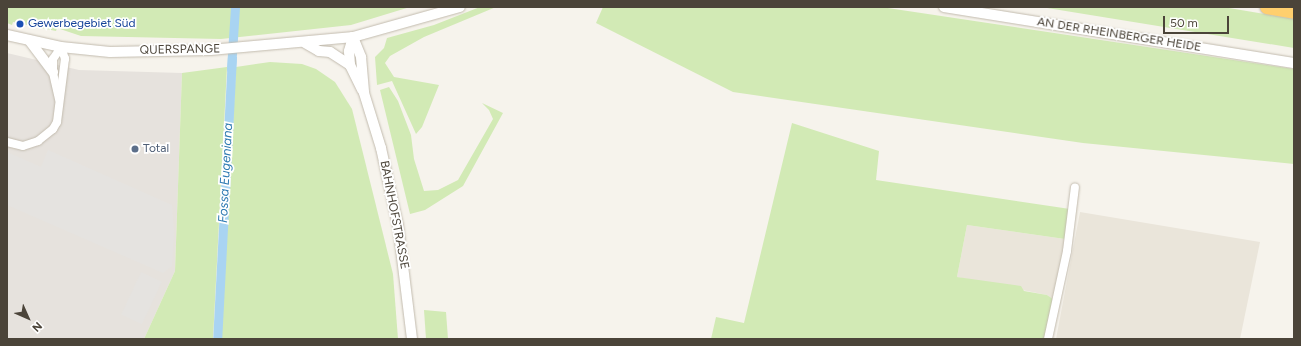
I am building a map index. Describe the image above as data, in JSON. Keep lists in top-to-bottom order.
{
  "streets": {
    "street": ["AN DER RHEINBERGER HEIDE", "QUERSPANGE", "BAHNHOFSTRASSE"]
  },
  "crossings": [
    ["QUERSPANGE", "BAHNHOFSTRASSE"]
  ],
  "water": ["Fossa Eugeniana"],
  "places": ["Gewerbegebiet Süd", "Total"],
  "scale_bar": "50 m",
  "north": "bottom right"
}
